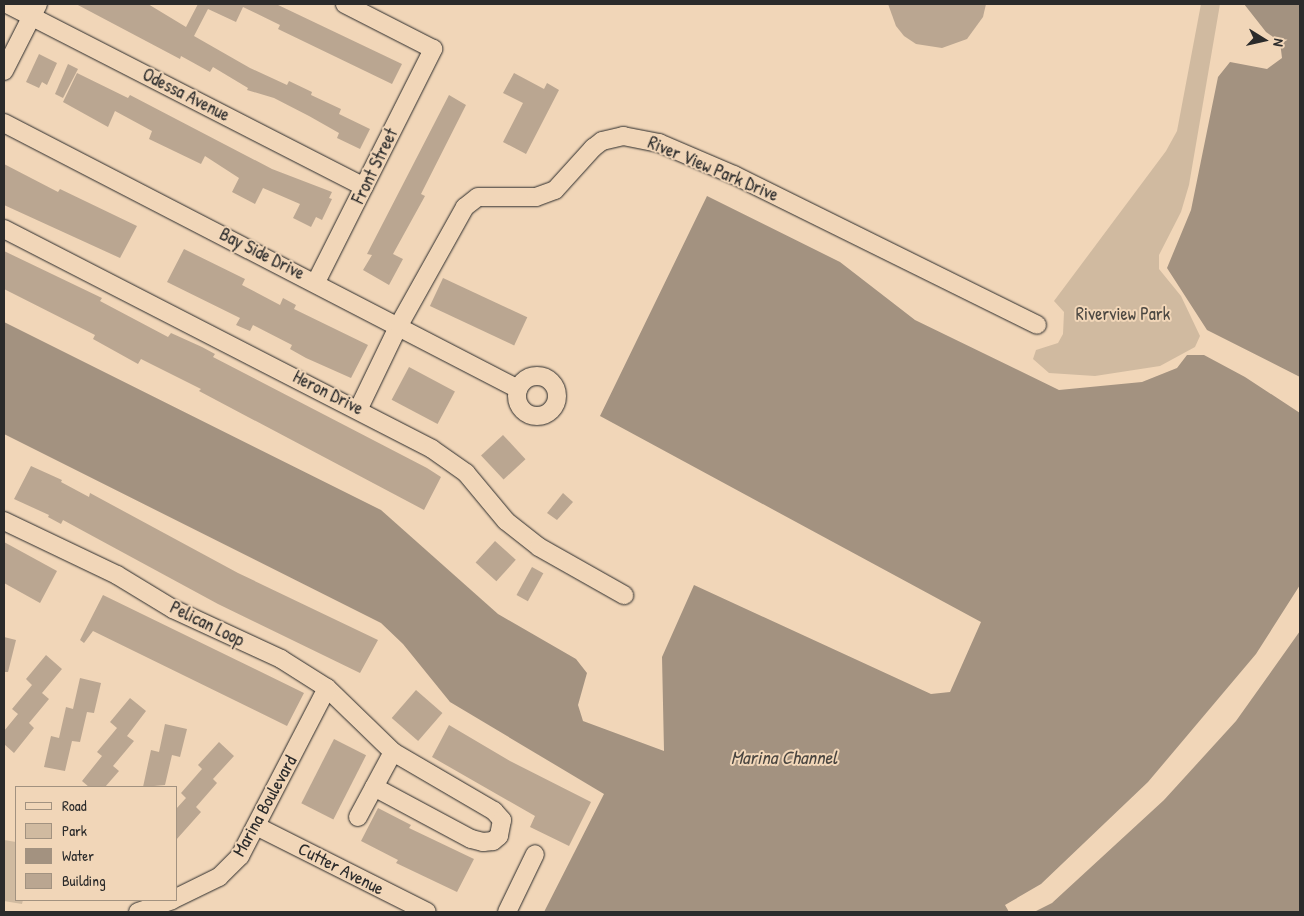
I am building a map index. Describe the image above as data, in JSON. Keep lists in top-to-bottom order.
{
  "streets": {
    "street": [
      "Odessa Avenue",
      "Front Street",
      "River View Park Drive",
      "Bay Side Drive",
      "Heron Drive",
      "Pelican Loop",
      "Marina Boulevard",
      "Cutter Avenue"
    ]
  },
  "crossings": [
    ["Odessa Avenue", "Front Street"],
    ["Front Street", "Bay Side Drive"],
    ["River View Park Drive", "Bay Side Drive"],
    ["River View Park Drive", "Heron Drive"],
    ["Pelican Loop", "Marina Boulevard"],
    ["Marina Boulevard", "Cutter Avenue"]
  ],
  "water": ["Marina Channel"],
  "parks": ["Riverview Park"],
  "legend": [
    "Road",
    "Park",
    "Water",
    "Building"
  ],
  "north": "right"
}
